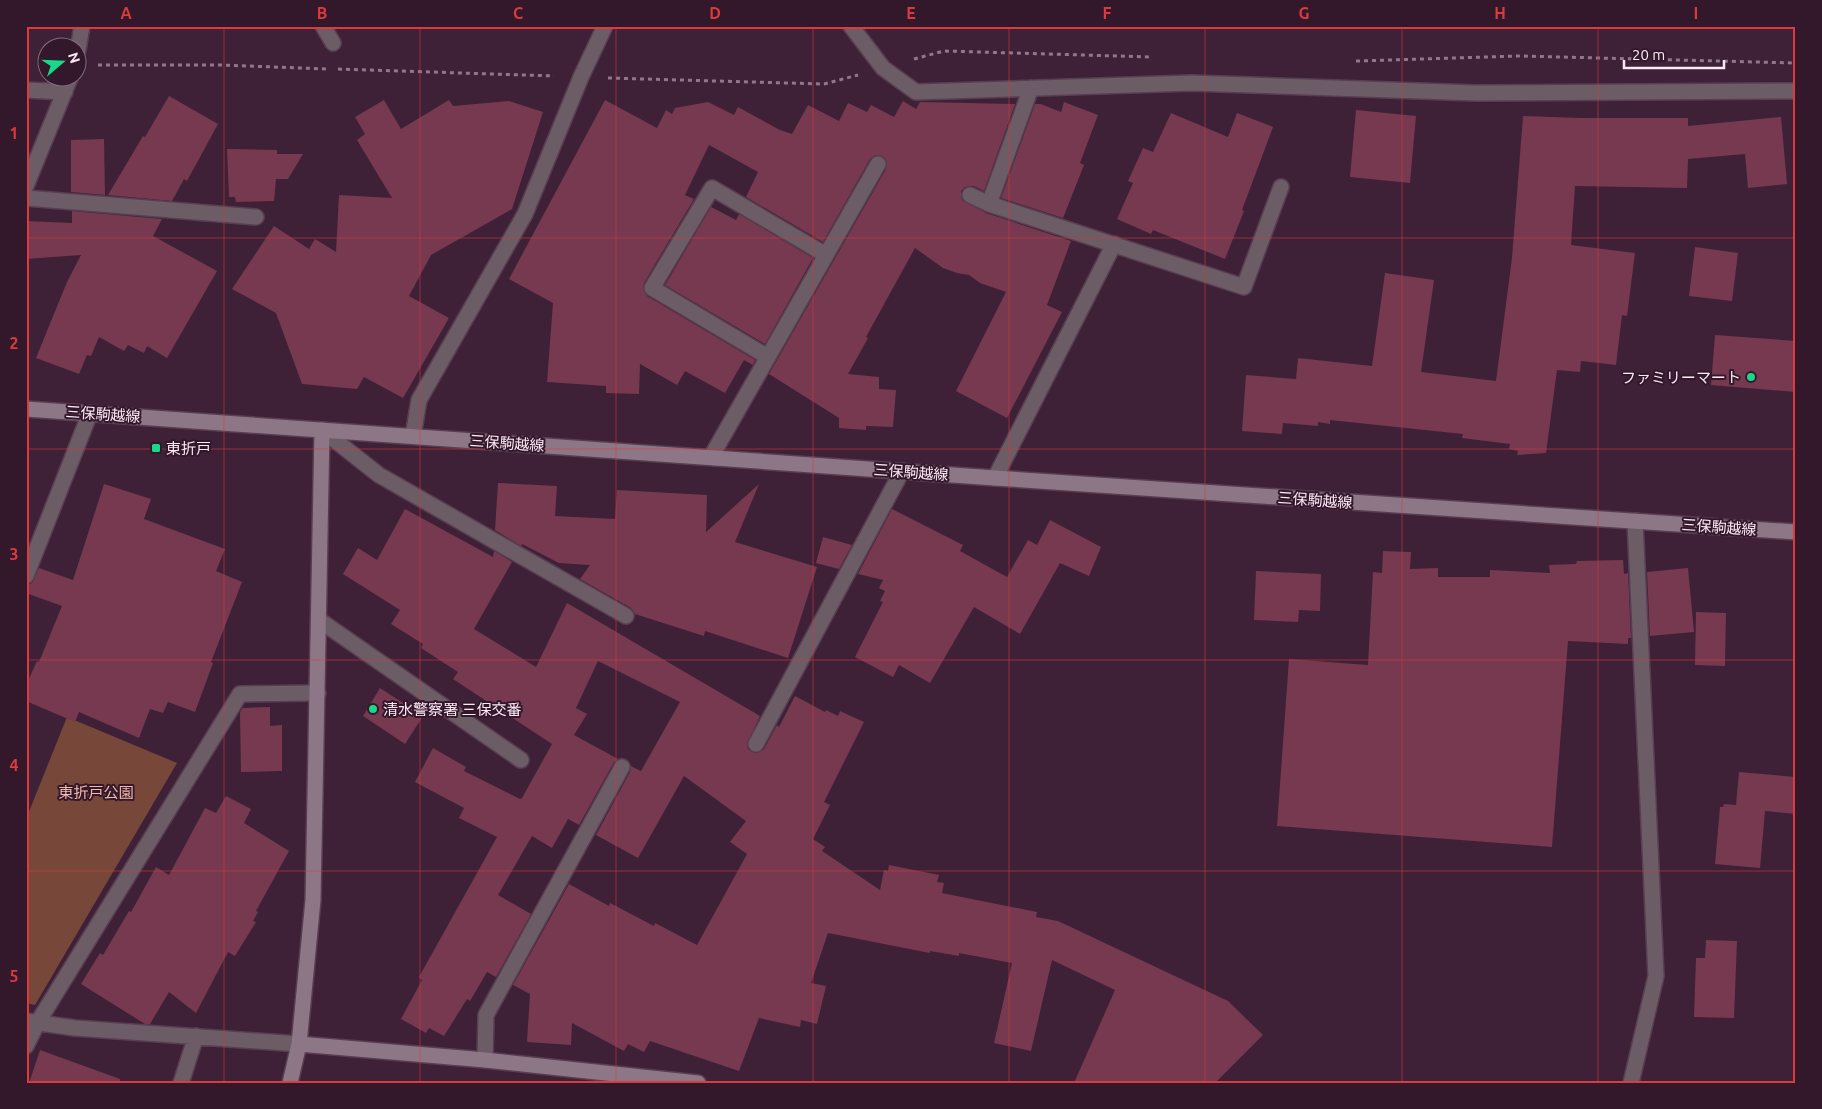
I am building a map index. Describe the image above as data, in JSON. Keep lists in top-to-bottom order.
{
  "streets": {
    "main road": ["三保駒越線"]
  },
  "parks": ["東折戸公園"],
  "places": {
    "other": ["ファミリーマート", "清水警察署 三保交番"],
    "transit": ["東折戸"]
  },
  "scale_bar": "20 m",
  "north": "right",
  "grid": {
    "columns": [
      "A",
      "B",
      "C",
      "D",
      "E",
      "F",
      "G",
      "H",
      "I"
    ],
    "rows": [
      "1",
      "2",
      "3",
      "4",
      "5"
    ]
  }
}
